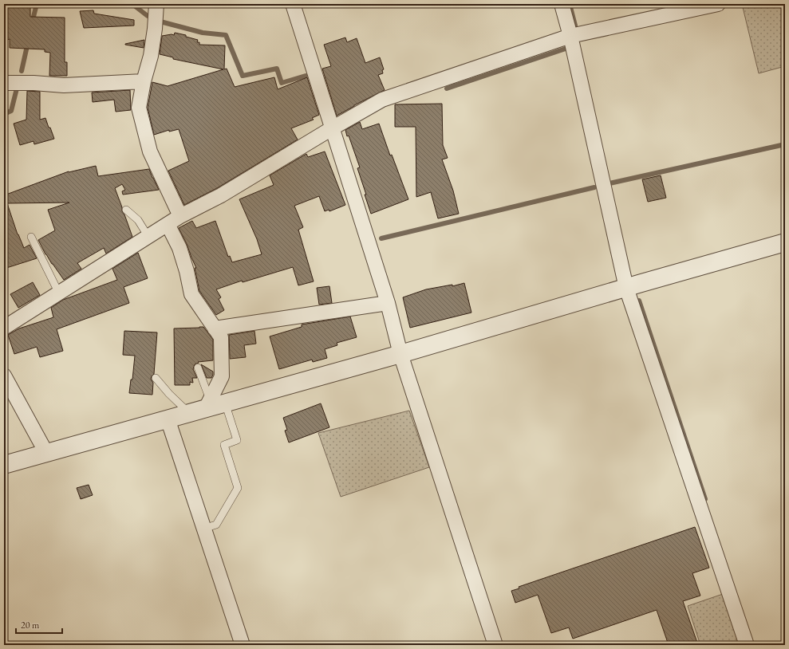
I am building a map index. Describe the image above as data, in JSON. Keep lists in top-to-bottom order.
{
  "scale_bar": "20 m"
}
